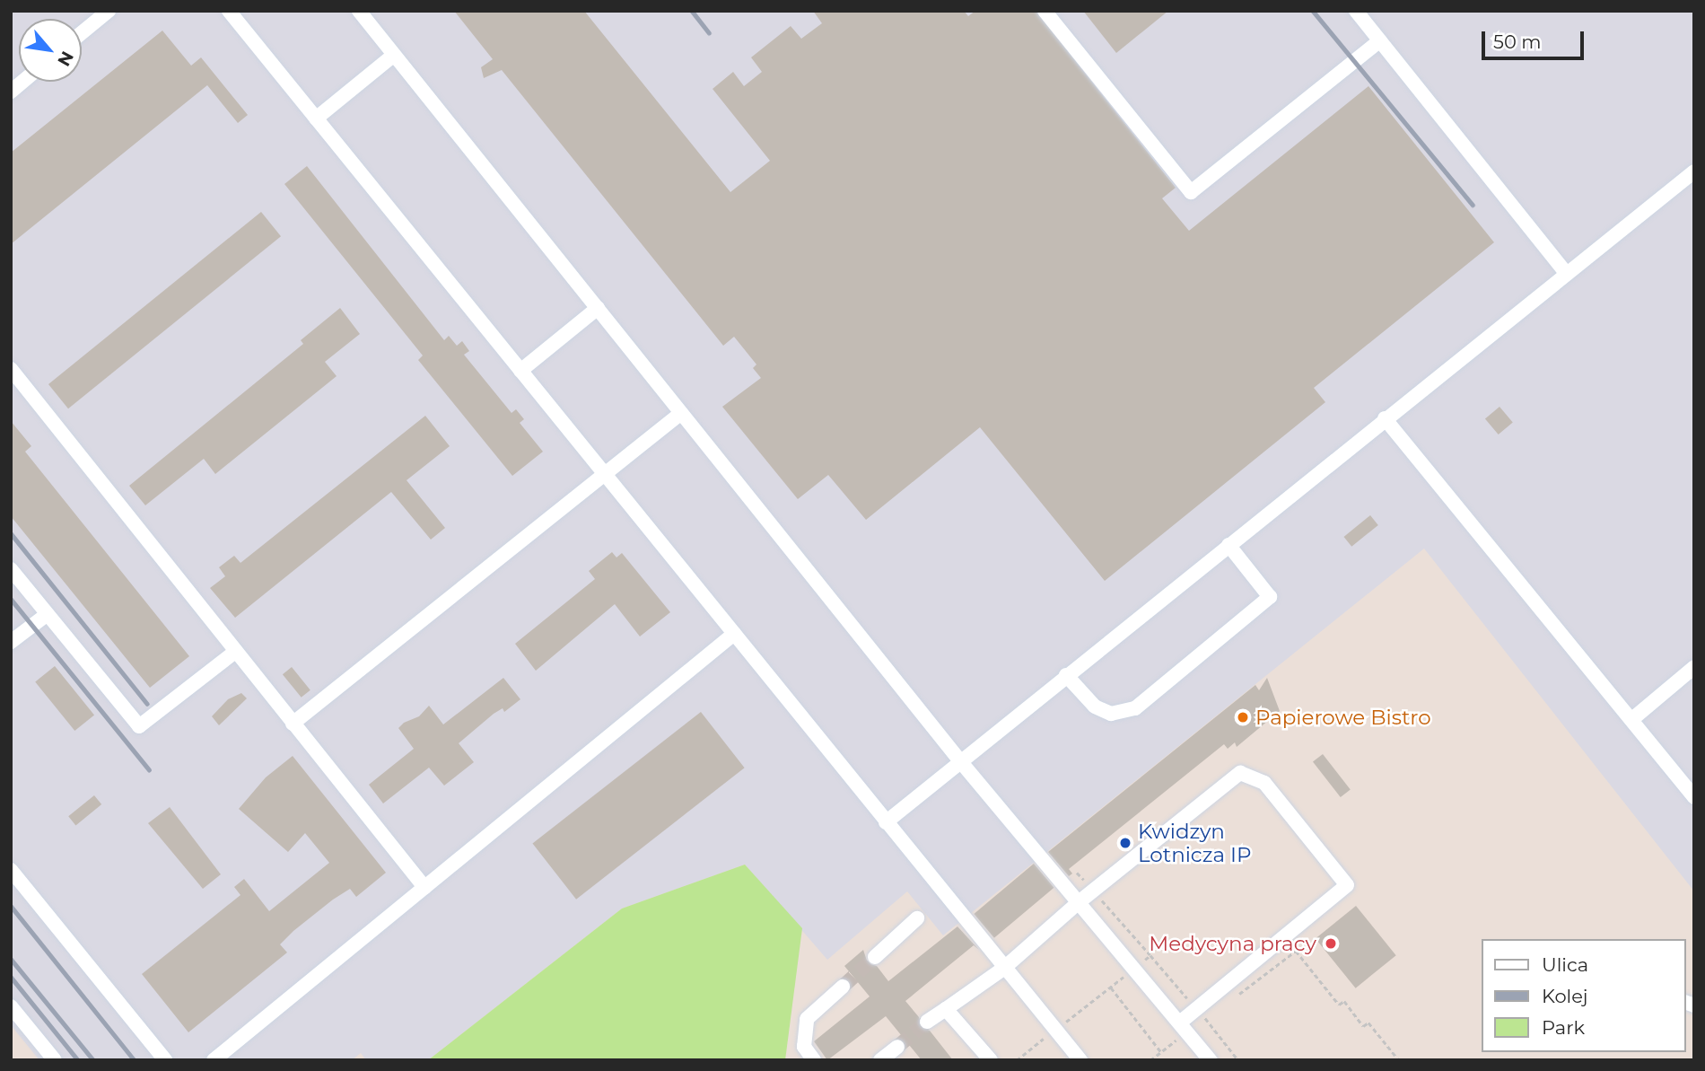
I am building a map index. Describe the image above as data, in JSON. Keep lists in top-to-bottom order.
{
  "places": ["Papierowe Bistro", "Kwidzyn Lotnicza IP", "Medycyna pracy"],
  "legend": ["Ulica", "Kolej", "Park"],
  "scale_bar": "50 m",
  "north": "bottom right"
}
